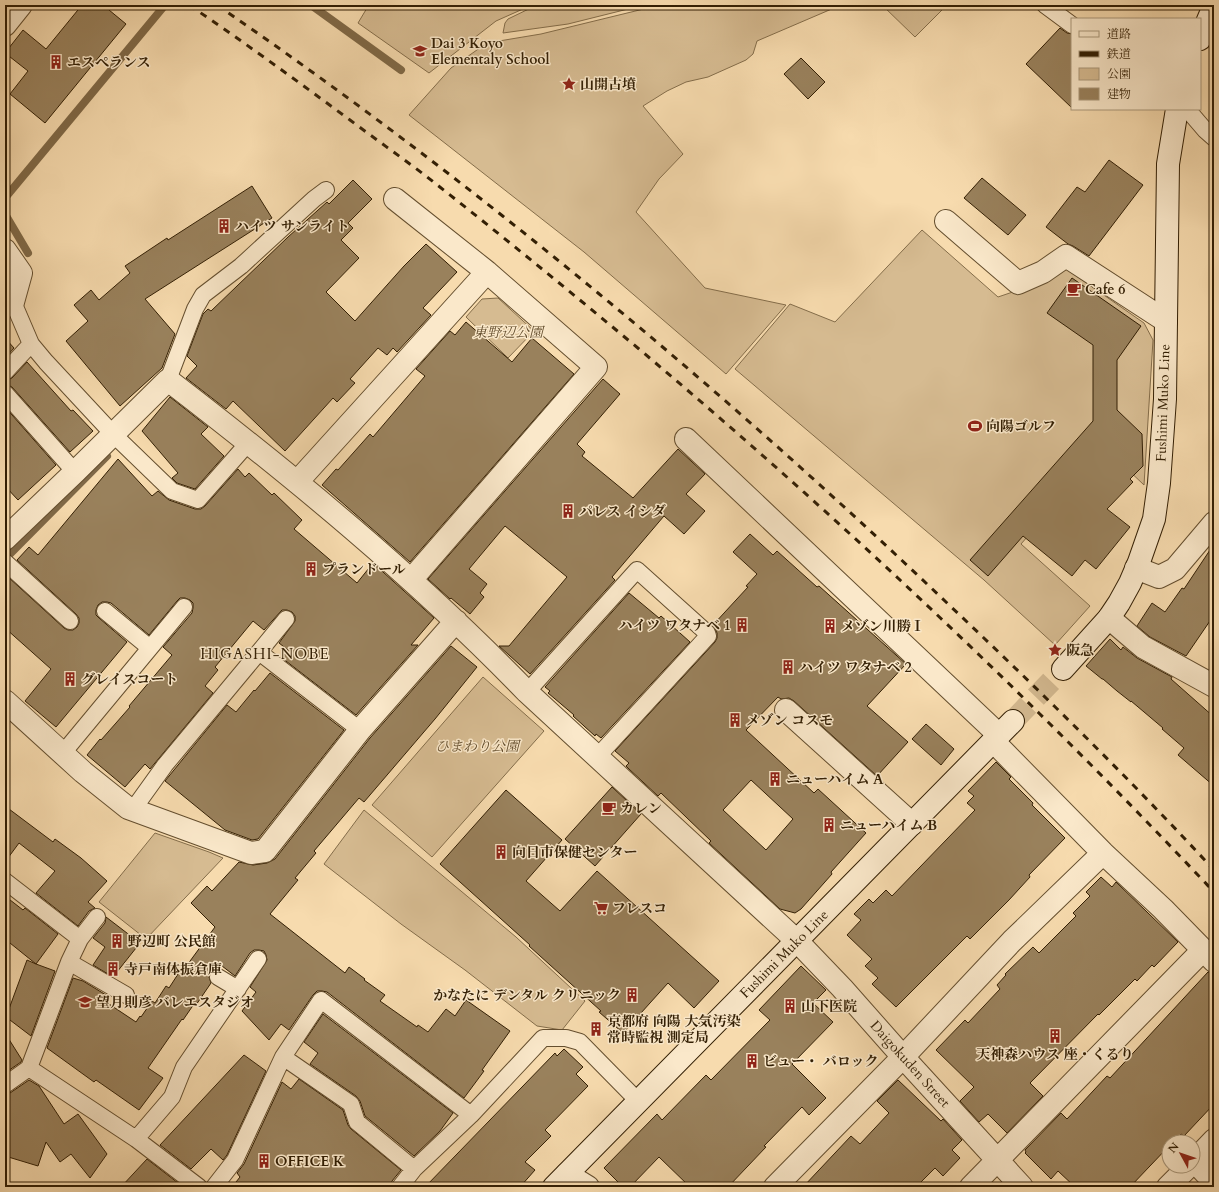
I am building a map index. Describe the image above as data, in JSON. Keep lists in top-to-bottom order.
{
  "streets": {
    "street": ["Fushimi Muko Line", "Daigokuden Street"]
  },
  "crossings": [
    ["Fushimi Muko Line", "Daigokuden Street"]
  ],
  "districts": ["HIGASHI-NOBE"],
  "parks": ["東野辺公園", "ひまわり公園"],
  "places": {
    "school or university": ["Dai 3 Koyo Elementaly School", "望月則彦 バレエスタジオ"],
    "building": [
      "エスぺランス",
      "ハイツ サンライト",
      "パレス イシダ",
      "プランドール",
      "ハイツ ワタナベ 1",
      "メゾン川勝Ⅰ",
      "ハイツ ワタナベ 2",
      "グレイスコート",
      "メゾン コスモ",
      "ニューハイム A",
      "ニューハイム B",
      "向日市保健センター",
      "野辺町 公民館",
      "寺戸南体振倉庫",
      "かなたに デンタル クリニック",
      "山下医院",
      "京都府 向陽 大気汚染 常時監視 測定局",
      "天神森ハウス 座・くるり",
      "ビュー・ バロック",
      "OFFICE K"
    ],
    "place": ["山開古墳", "阪急"],
    "cafe": ["Cafe 6", "カレン"],
    "sports": ["向陽ゴルフ"],
    "supermarket": ["フレスコ"]
  },
  "legend": [
    "道路",
    "鉄道",
    "公園",
    "建物"
  ],
  "north": "top left"
}
